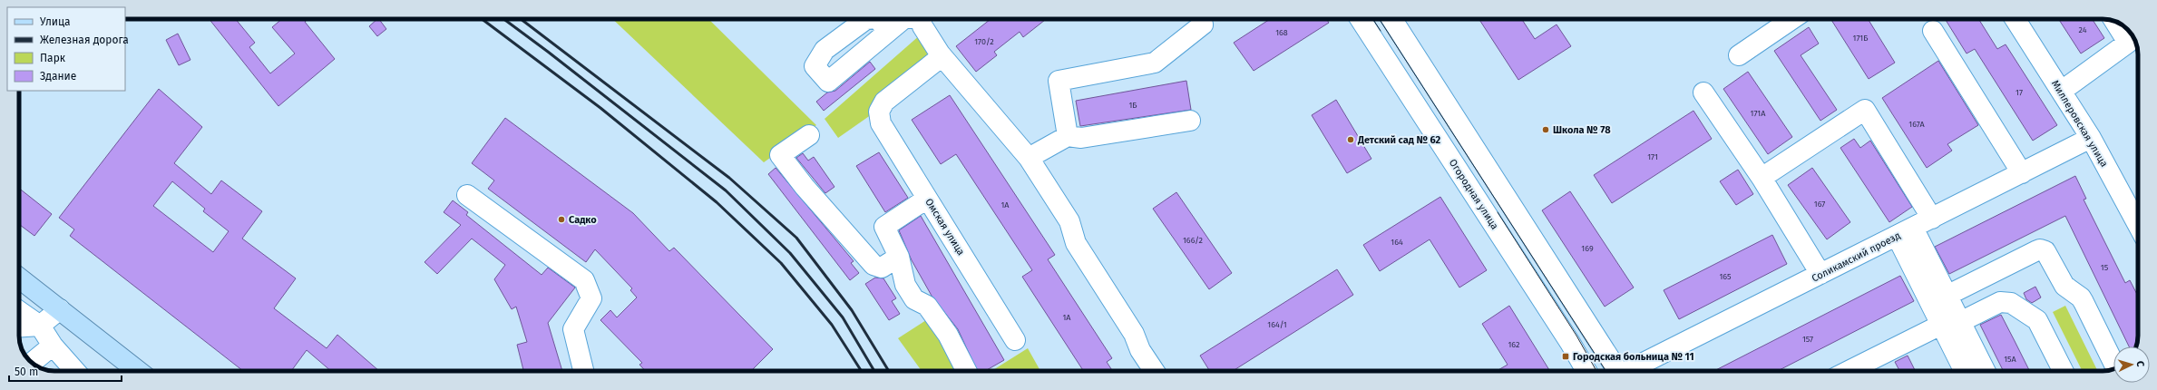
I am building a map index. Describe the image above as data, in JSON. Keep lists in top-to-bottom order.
{
  "streets": {
    "street": [
      "Миллеровская улица",
      "Огородная улица",
      "Омская улица",
      "Соликамский проезд"
    ]
  },
  "crossings": [
    ["Миллеровская улица", "Соликамский проезд"]
  ],
  "places": {
    "other": ["Школа № 78", "Детский сад № 62", "Садко"],
    "transit": ["Городская больница № 11"]
  },
  "house_numbers": [
    "24",
    "168",
    "171Б",
    "170/2",
    "17",
    "1Б",
    "171А",
    "167А",
    "171",
    "167",
    "1А",
    "166/2",
    "164",
    "169",
    "15",
    "165",
    "1А",
    "164/1",
    "157",
    "162",
    "15А"
  ],
  "legend": [
    "Улица",
    "Железная дорога",
    "Парк",
    "Здание"
  ],
  "scale_bar": "50 m",
  "north": "right"
}
